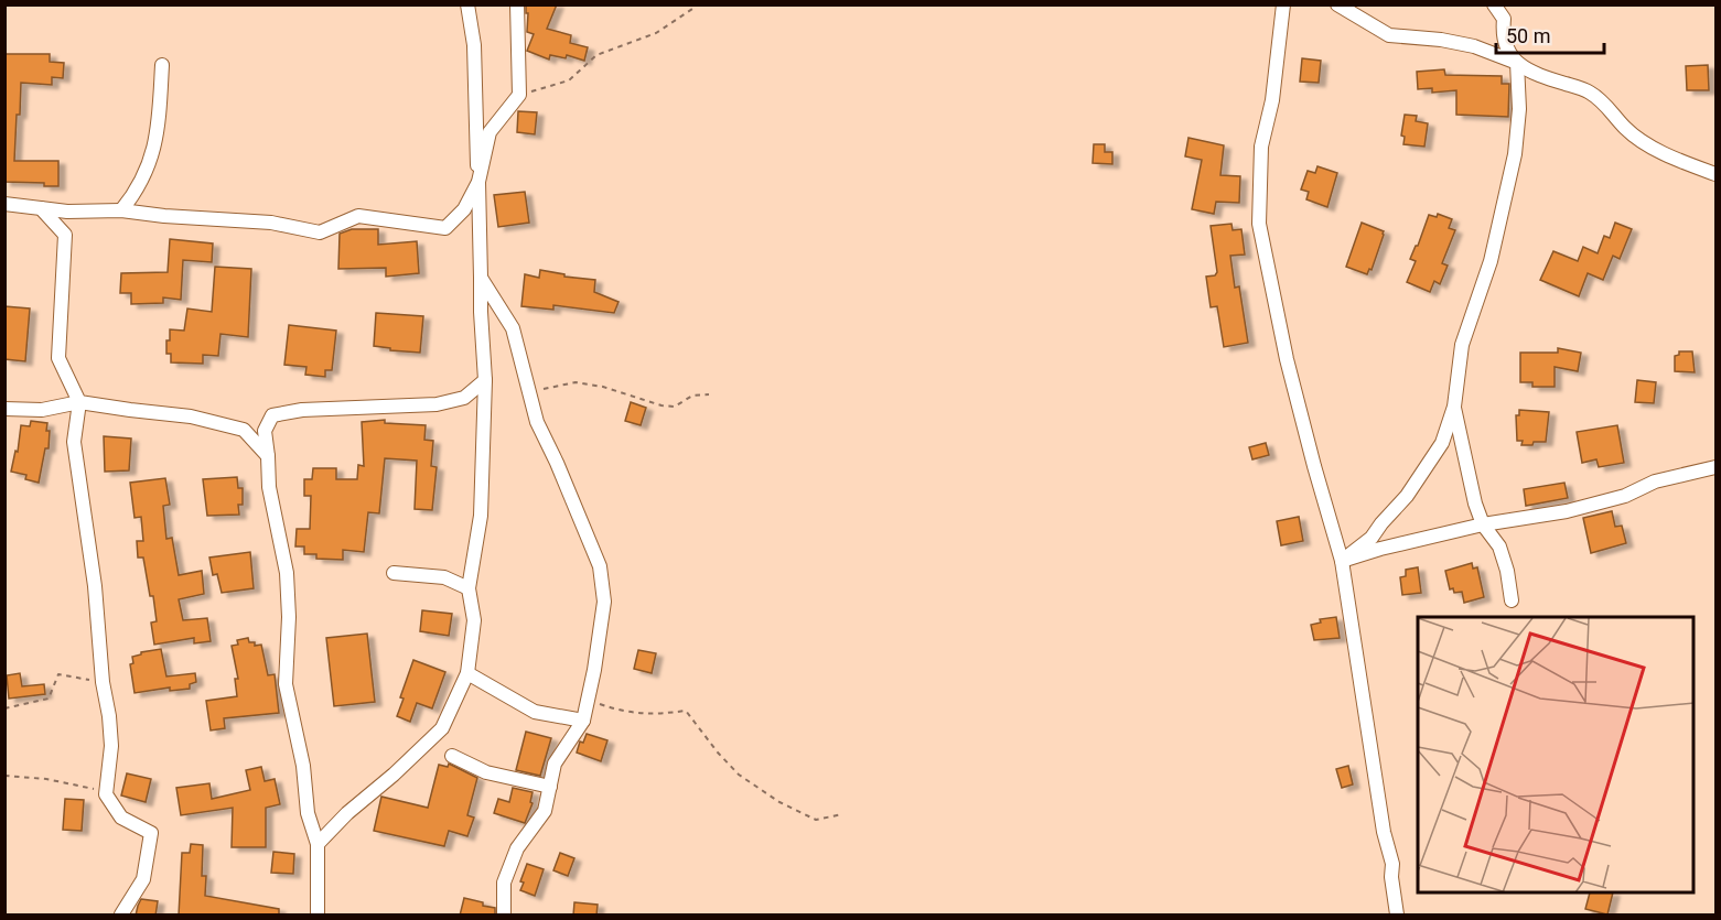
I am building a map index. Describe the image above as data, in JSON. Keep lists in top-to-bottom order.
{
  "scale_bar": "50 m"
}
